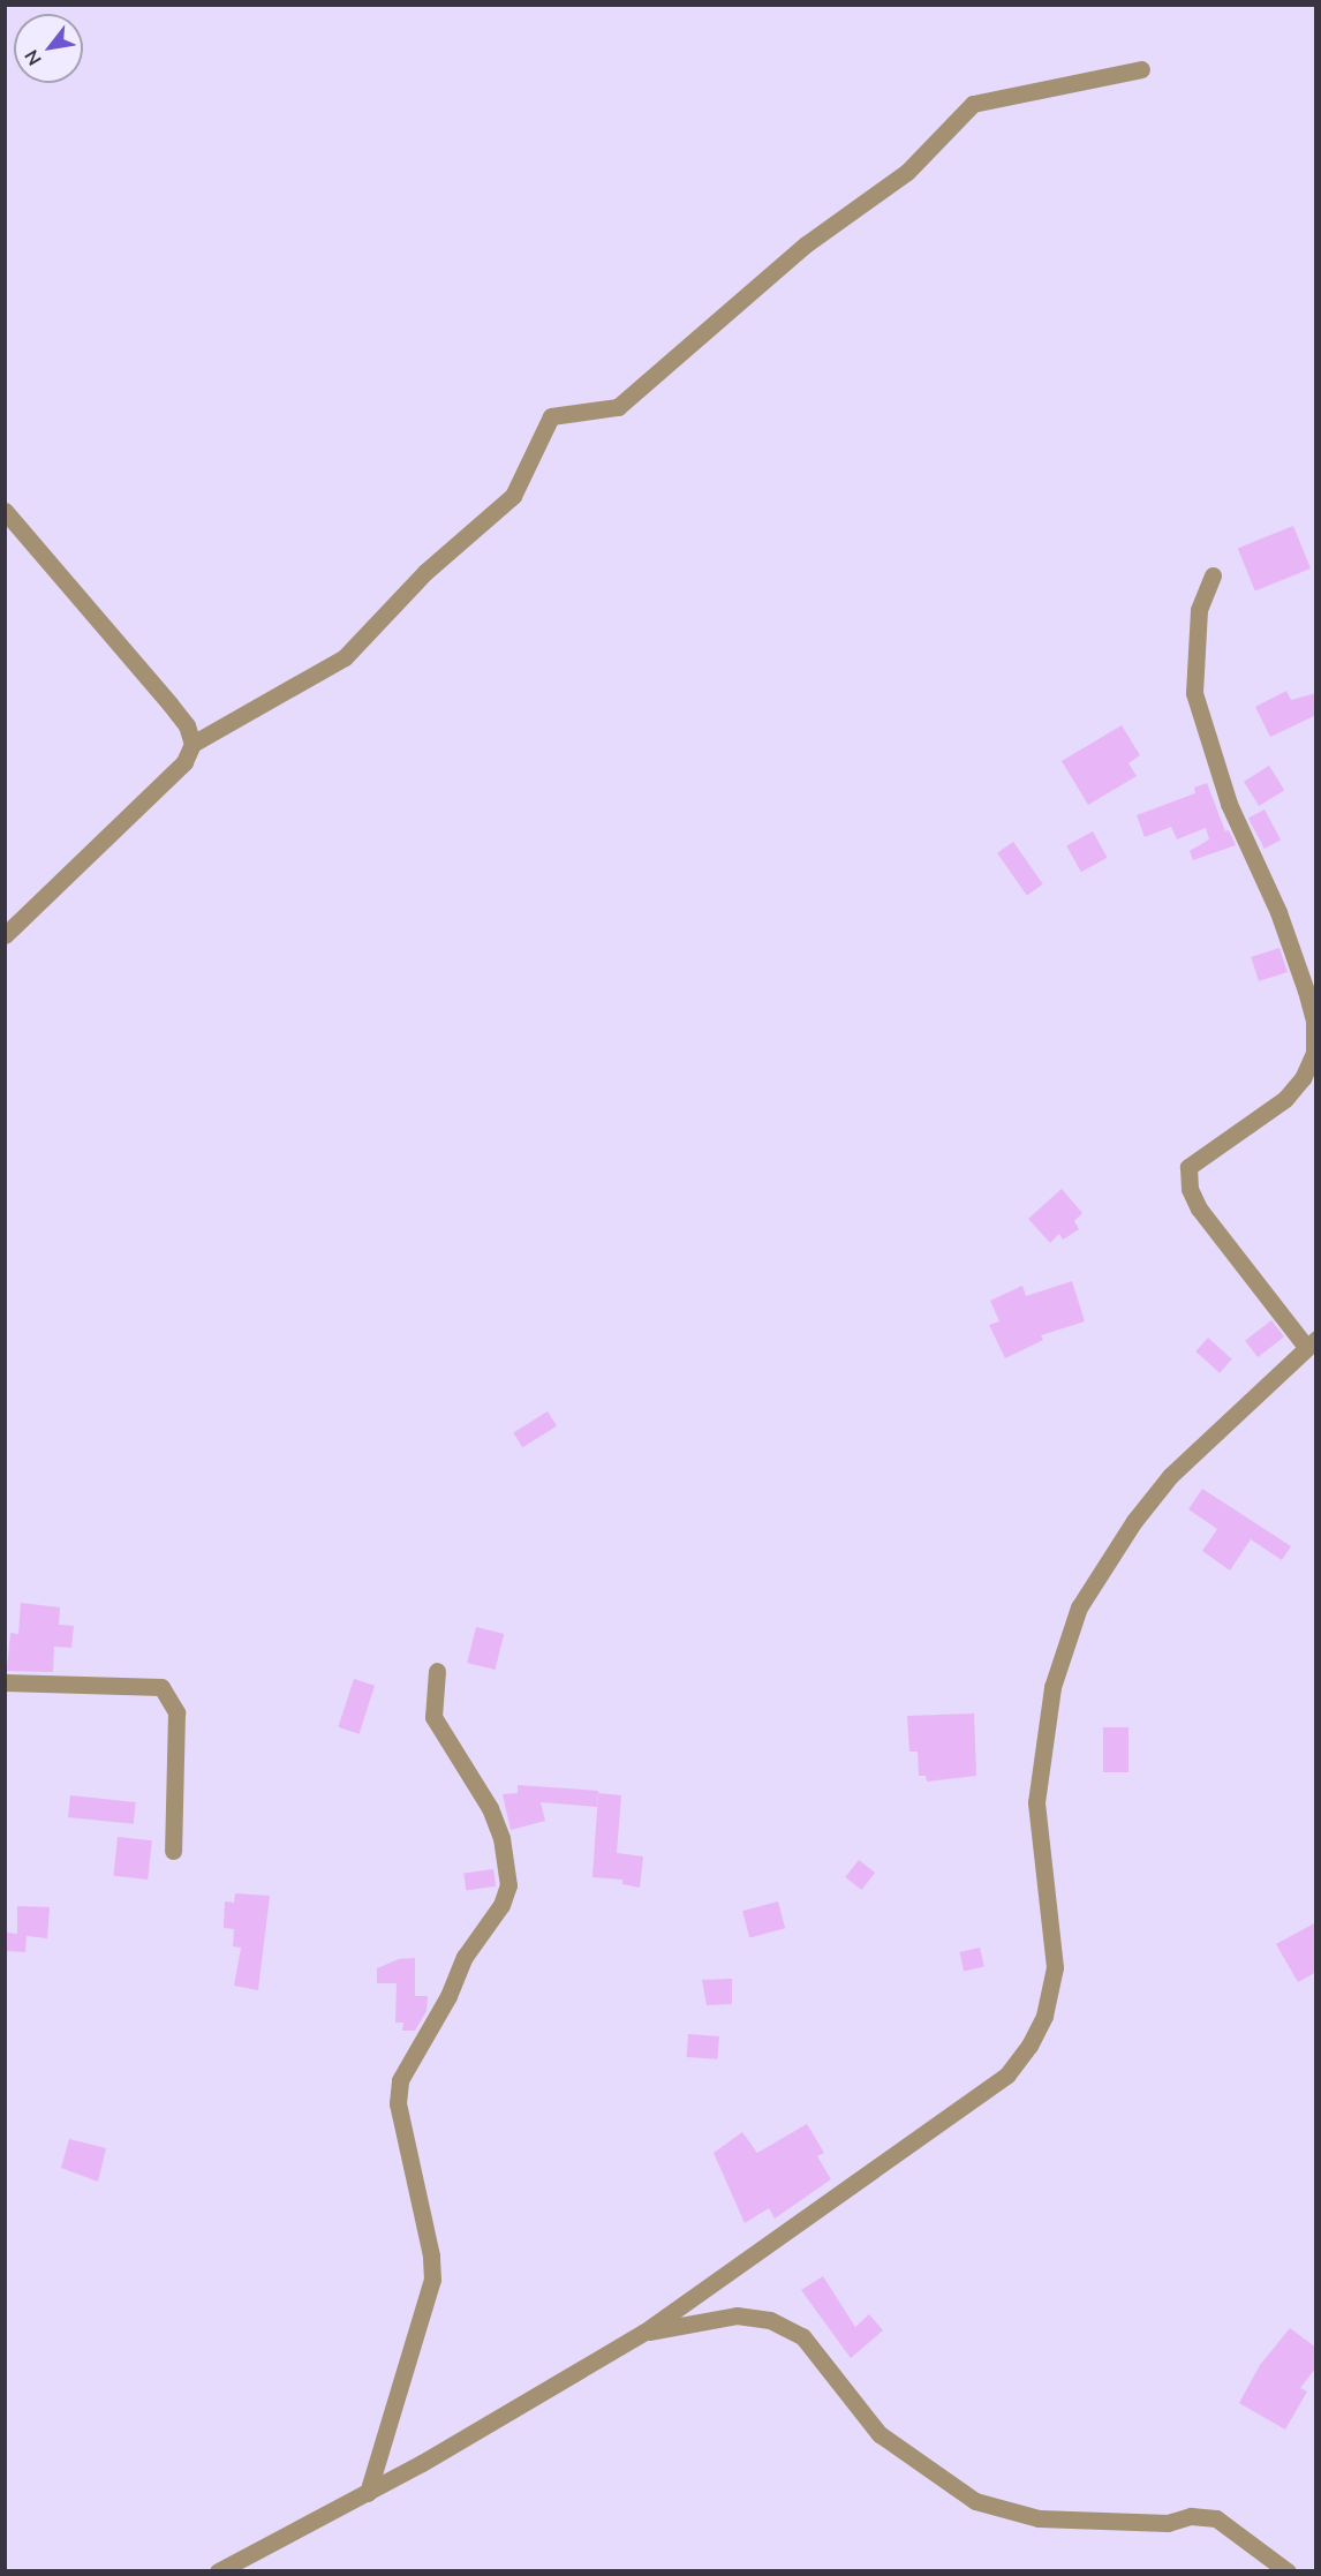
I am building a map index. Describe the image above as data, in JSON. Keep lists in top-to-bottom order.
{
  "north": "bottom left"
}
